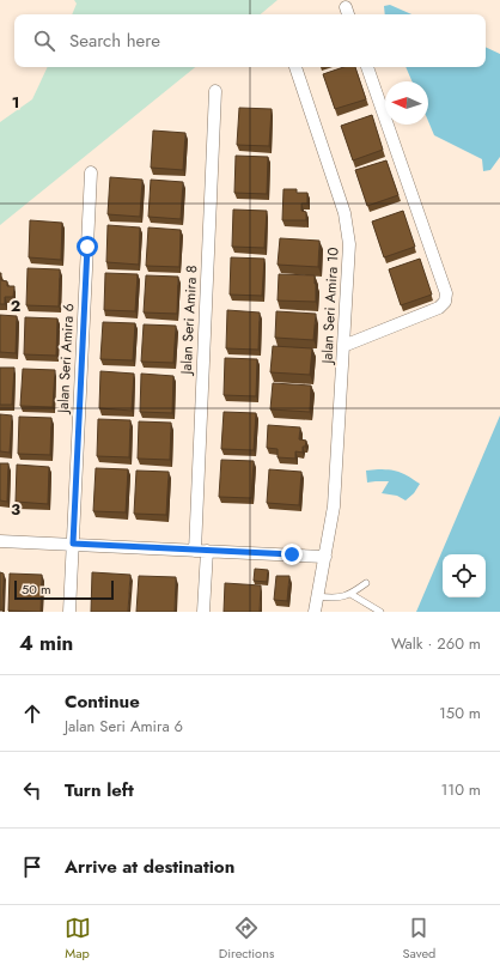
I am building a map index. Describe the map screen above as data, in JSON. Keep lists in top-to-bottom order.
{
  "streets": {
    "street": ["Jalan Seri Amira 10", "Jalan Seri Amira 8", "Jalan Seri Amira 6"]
  },
  "scale_bar": "50 m",
  "north": "left",
  "page": {
    "search": "Search here",
    "scale": "50 m",
    "heading": ["4 min", "Walk · 260 m"],
    "list": [
      ["Continue", "Jalan Seri Amira 6", "150 m"],
      ["Turn left", "110 m"],
      "Arrive at destination"
    ],
    "nav": ["Map", "Directions", "Saved"]
  },
  "grid": {
    "rows": ["1", "2", "3"]
  }
}
